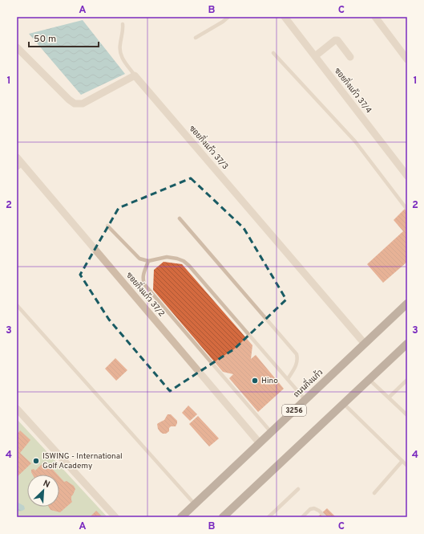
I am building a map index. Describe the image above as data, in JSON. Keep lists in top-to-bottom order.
{
  "streets": {
    "main road": ["ถนนกิ่งแก้ว", "3256"],
    "street": ["ซอยกิ่งแก้ว 37/4", "ซอยกิ่งแก้ว 37/3", "ซอยกิ่งแก้ว 37/2"]
  },
  "crossings": [
    ["ซอยกิ่งแก้ว 37/3", "ถนนกิ่งแก้ว"],
    ["ซอยกิ่งแก้ว 37/2", "ถนนกิ่งแก้ว"]
  ],
  "places": ["Hino", "ISWING - International Golf Academy"],
  "scale_bar": "50 m",
  "north": "top right",
  "grid": {
    "columns": ["A", "B", "C"],
    "rows": [
      "1",
      "2",
      "3",
      "4"
    ]
  }
}
